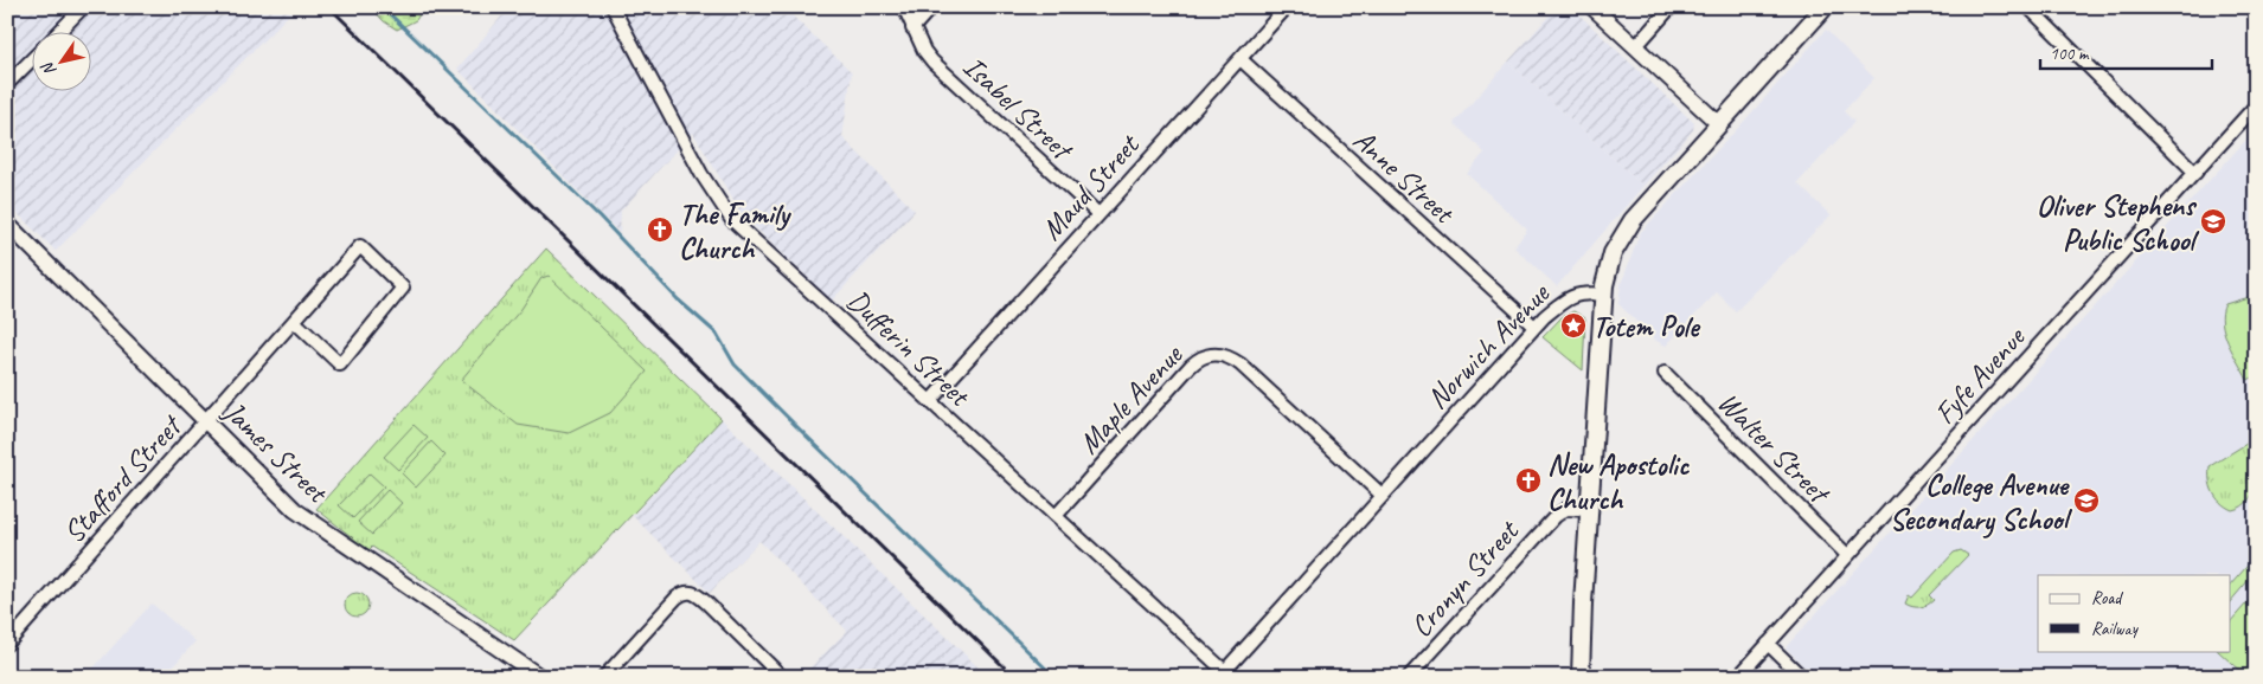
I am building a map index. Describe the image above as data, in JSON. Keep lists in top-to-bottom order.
{
  "streets": {
    "street": [
      "Isabel Street",
      "Anne Street",
      "Maud Street",
      "Norwich Avenue",
      "Dufferin Street",
      "Fyfe Avenue",
      "Maple Avenue",
      "Walter Street",
      "James Street",
      "Stafford Street",
      "Cronyn Street"
    ]
  },
  "crossings": [
    ["Isabel Street", "Maud Street"],
    ["Anne Street", "Maud Street"],
    ["Anne Street", "Norwich Avenue"],
    ["Maud Street", "Dufferin Street"],
    ["Norwich Avenue", "Dufferin Street"],
    ["Norwich Avenue", "Maple Avenue"],
    ["Dufferin Street", "Maple Avenue"],
    ["Fyfe Avenue", "Walter Street"],
    ["James Street", "Stafford Street"]
  ],
  "places": {
    "school or university": ["Oliver Stephens Public School", "College Avenue Secondary School"],
    "church": ["The Family Church", "New Apostolic Church"],
    "place": ["Totem Pole"]
  },
  "legend": ["Road", "Railway"],
  "scale_bar": "100 m",
  "north": "bottom left"
}
